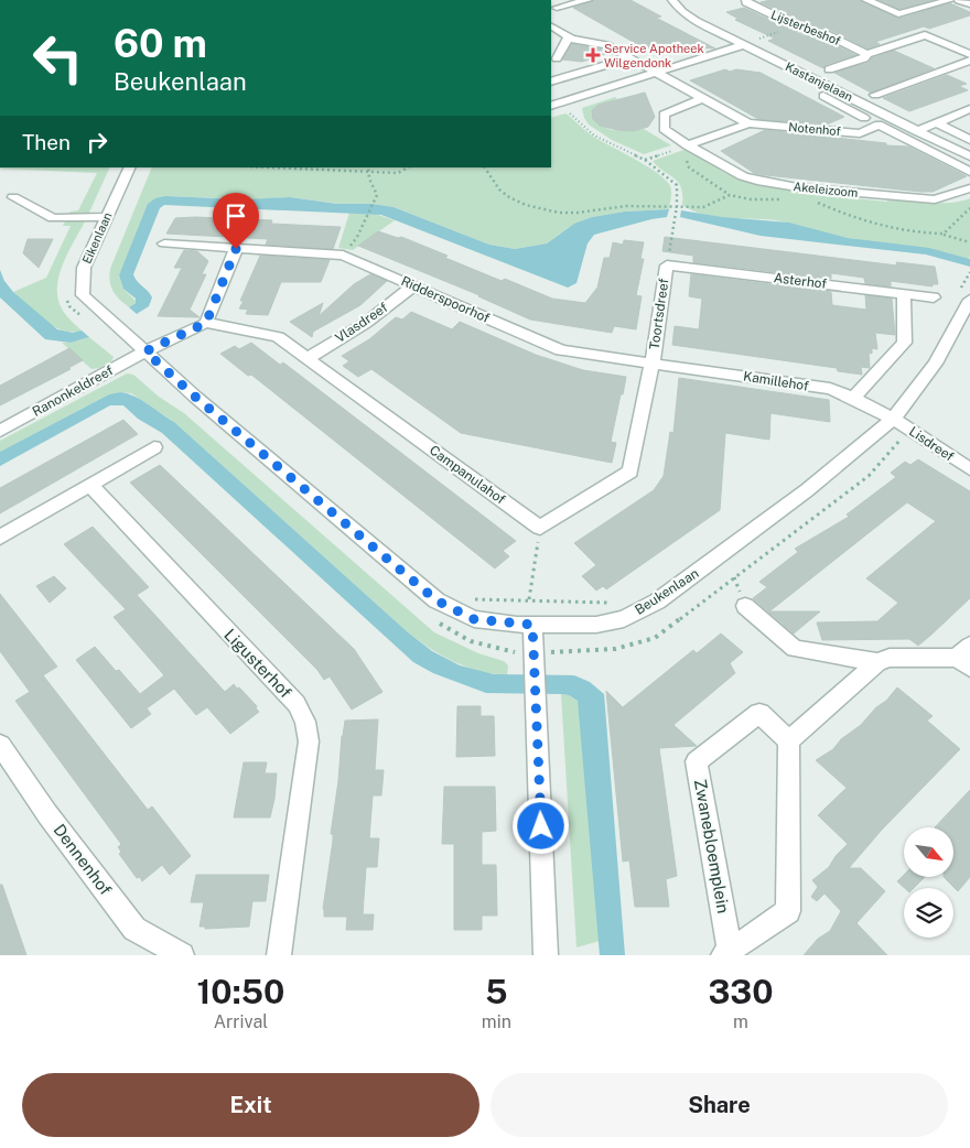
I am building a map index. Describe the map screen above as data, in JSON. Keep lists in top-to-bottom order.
{
  "streets": {
    "street": [
      "Lijsterbeshof",
      "Kastanjelaan",
      "Notenhof",
      "Akeleizoom",
      "Eikenlaan",
      "Asterhof",
      "Ridderspoorhof",
      "Toortsdreef",
      "Vlasdreef",
      "Kamillehof",
      "Ranonkeldreef",
      "Lisdreef",
      "Campanulahof",
      "Beukenlaan",
      "Ligusterhof",
      "Zwanebloemplein",
      "Dennenhof"
    ]
  },
  "crossings": [
    ["Notenhof", "Akeleizoom"],
    ["Eikenlaan", "Ranonkeldreef"],
    ["Eikenlaan", "Beukenlaan"],
    ["Asterhof", "Toortsdreef"],
    ["Ridderspoorhof", "Toortsdreef"],
    ["Ridderspoorhof", "Vlasdreef"],
    ["Ridderspoorhof", "Kamillehof"],
    ["Toortsdreef", "Kamillehof"],
    ["Vlasdreef", "Campanulahof"],
    ["Kamillehof", "Lisdreef"],
    ["Kamillehof", "Beukenlaan"],
    ["Ranonkeldreef", "Beukenlaan"],
    ["Lisdreef", "Beukenlaan"]
  ],
  "places": {
    "health": ["Service Apotheek Wilgendonk"]
  },
  "north": "bottom right",
  "page": {
    "turn": ["60 m", "Beukenlaan"],
    "then": "Then",
    "eta": [
      "10:50",
      "Arrival",
      "5",
      "min",
      "330",
      "m"
    ],
    "buttons": ["Exit", "Share"]
  }
}
